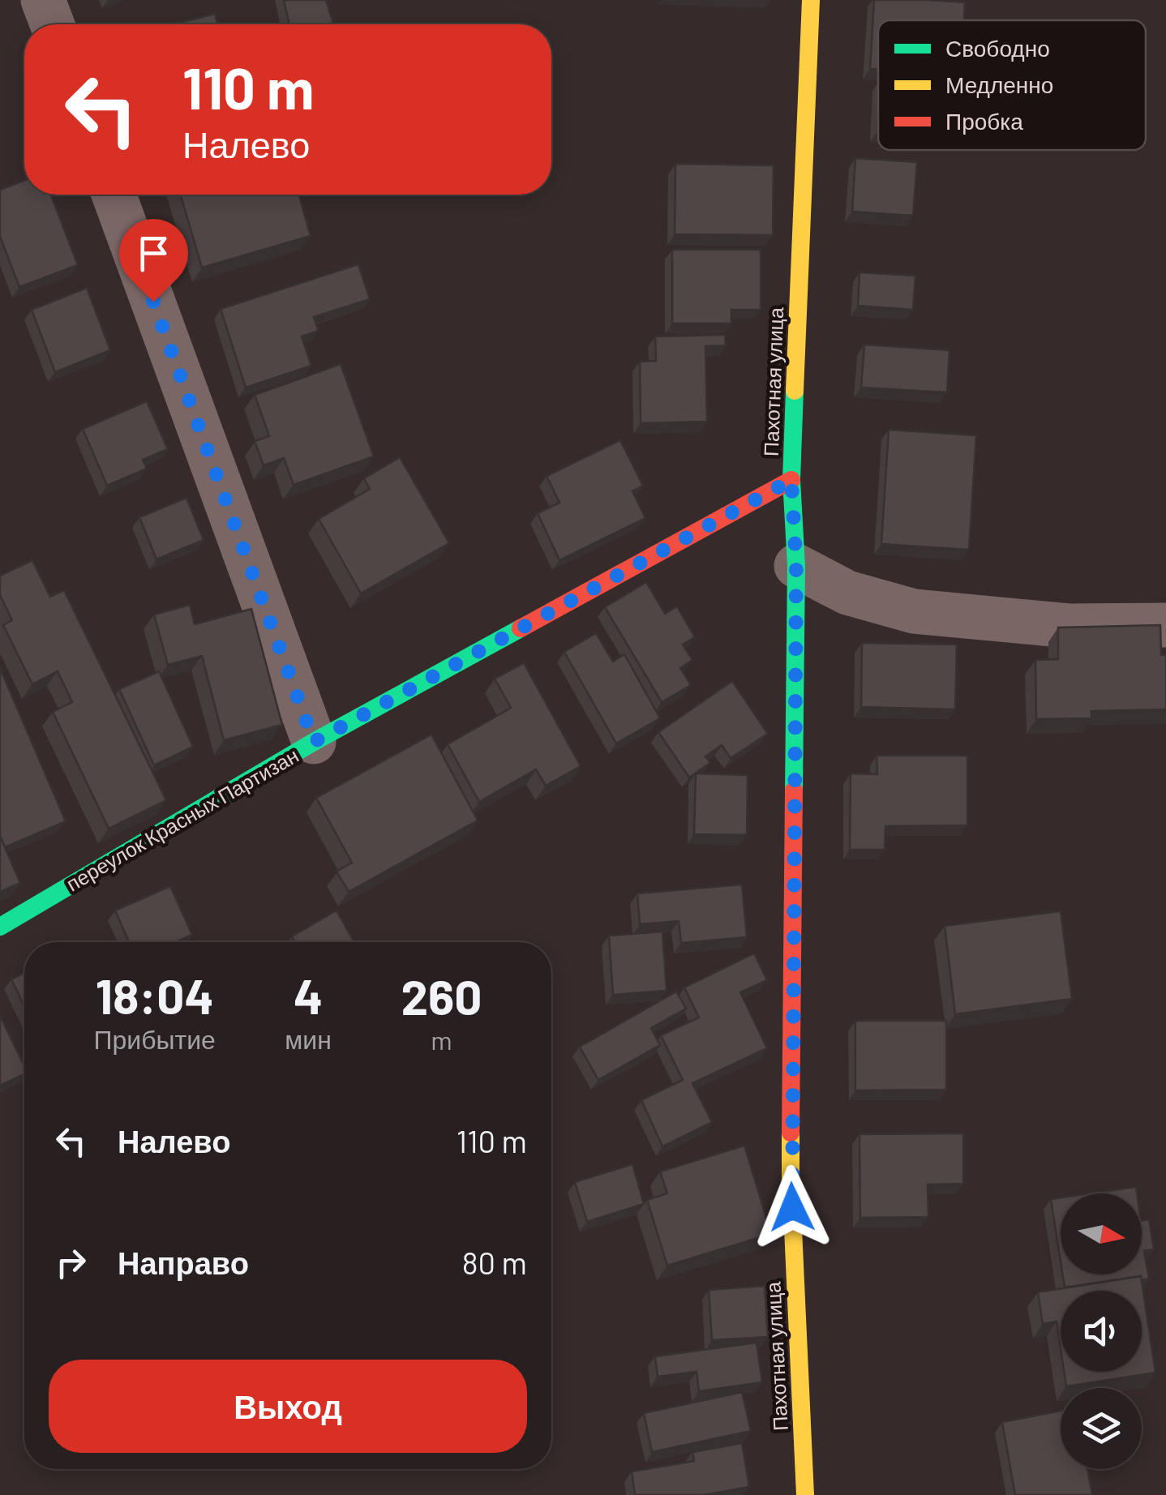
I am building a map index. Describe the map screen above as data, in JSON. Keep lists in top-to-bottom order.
{
  "streets": {
    "street": ["Пахотная улица", "переулок Красных Партизан"]
  },
  "crossings": [
    ["Пахотная улица", "переулок Красных Партизан"]
  ],
  "legend": ["Свободно", "Медленно", "Пробка"],
  "north": "right",
  "page": {
    "turn": ["110 m", "Налево"],
    "eta": [
      "18:04",
      "Прибытие",
      "4",
      "мин",
      "260",
      "m"
    ],
    "list": [
      {
        "name": "Налево",
        "value": "110 m"
      },
      {
        "name": "Направо",
        "value": "80 m"
      }
    ],
    "buttons": "Выход"
  }
}
